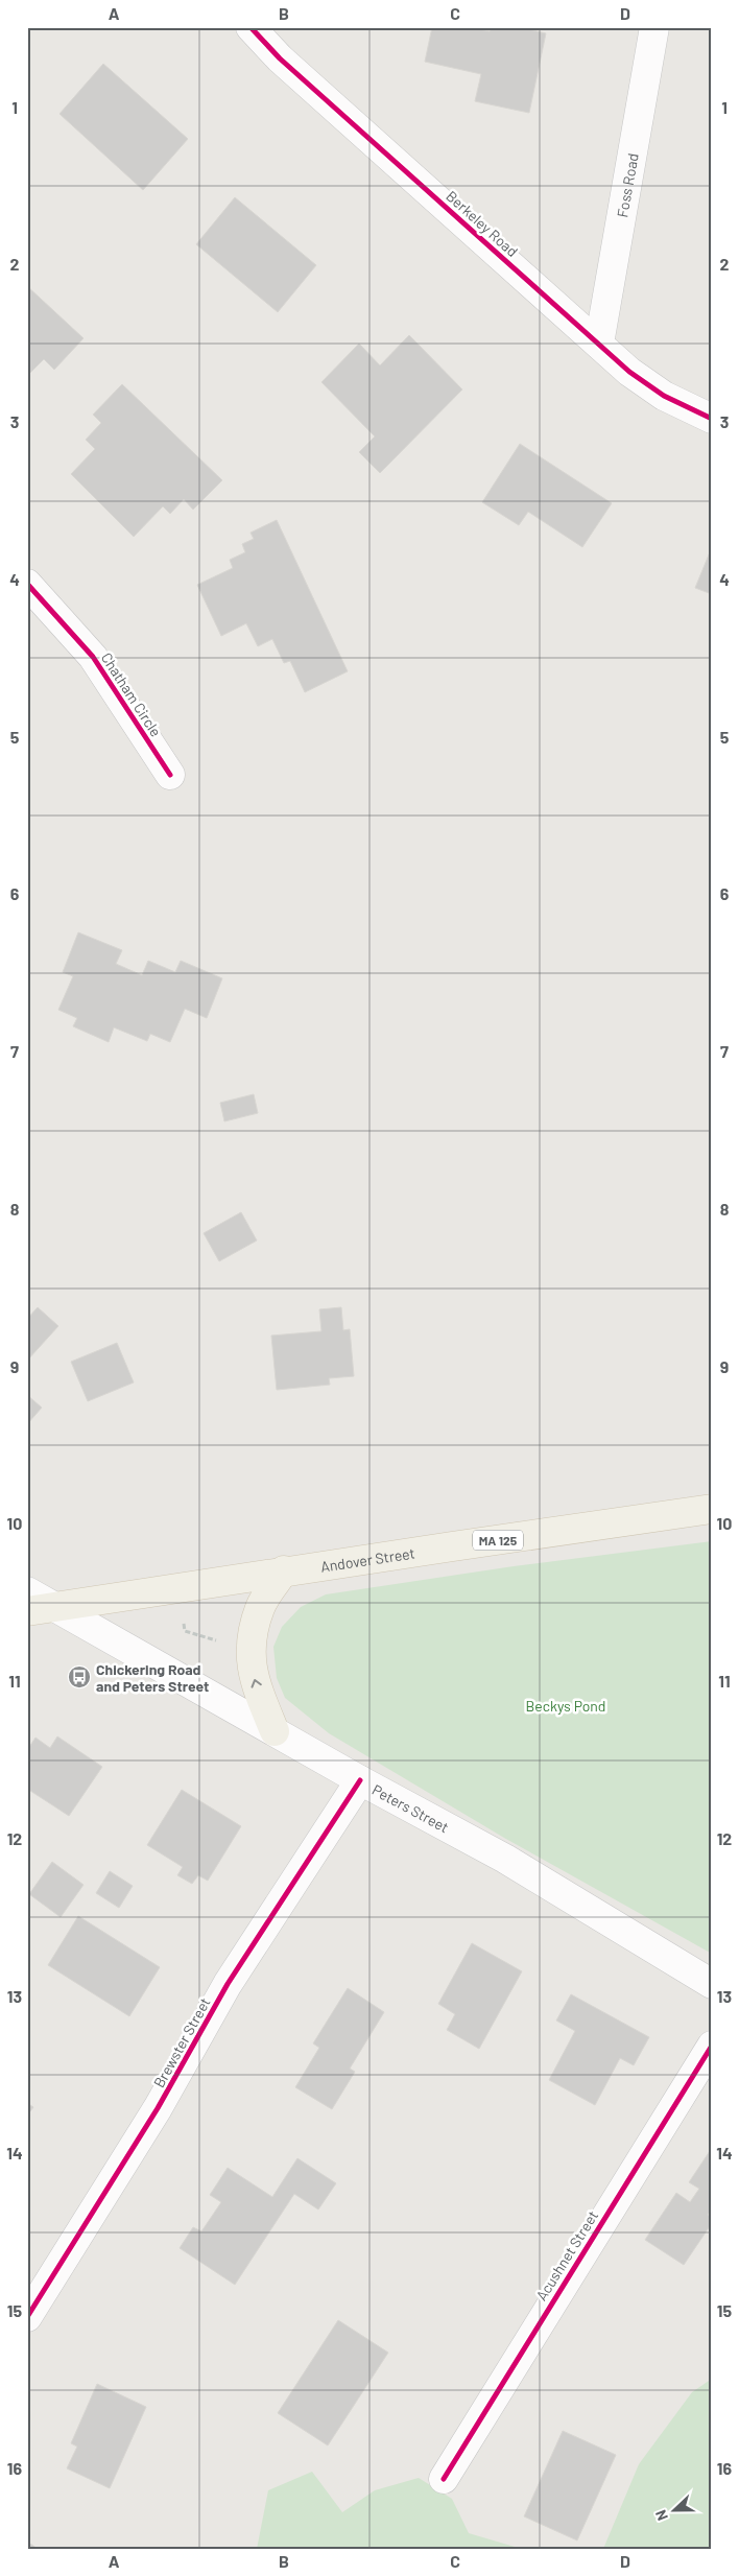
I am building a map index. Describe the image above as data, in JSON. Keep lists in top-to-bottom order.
{
  "streets": {
    "main road": ["MA 125", "Andover Street"],
    "street": [
      "Foss Road",
      "Berkeley Road",
      "Chatham Circle",
      "Peters Street",
      "Brewster Street",
      "Acushnet Street"
    ]
  },
  "crossings": [
    ["Foss Road", "Berkeley Road"],
    ["Andover Street", "Peters Street"],
    ["Peters Street", "Brewster Street"]
  ],
  "parks": ["Beckys Pond"],
  "places": {
    "bus stop": ["Chickering Road and Peters Street"]
  },
  "north": "left",
  "grid": {
    "columns": [
      "A",
      "B",
      "C",
      "D"
    ],
    "rows": [
      "1",
      "2",
      "3",
      "4",
      "5",
      "6",
      "7",
      "8",
      "9",
      "10",
      "11",
      "12",
      "13",
      "14",
      "15",
      "16"
    ]
  }
}
